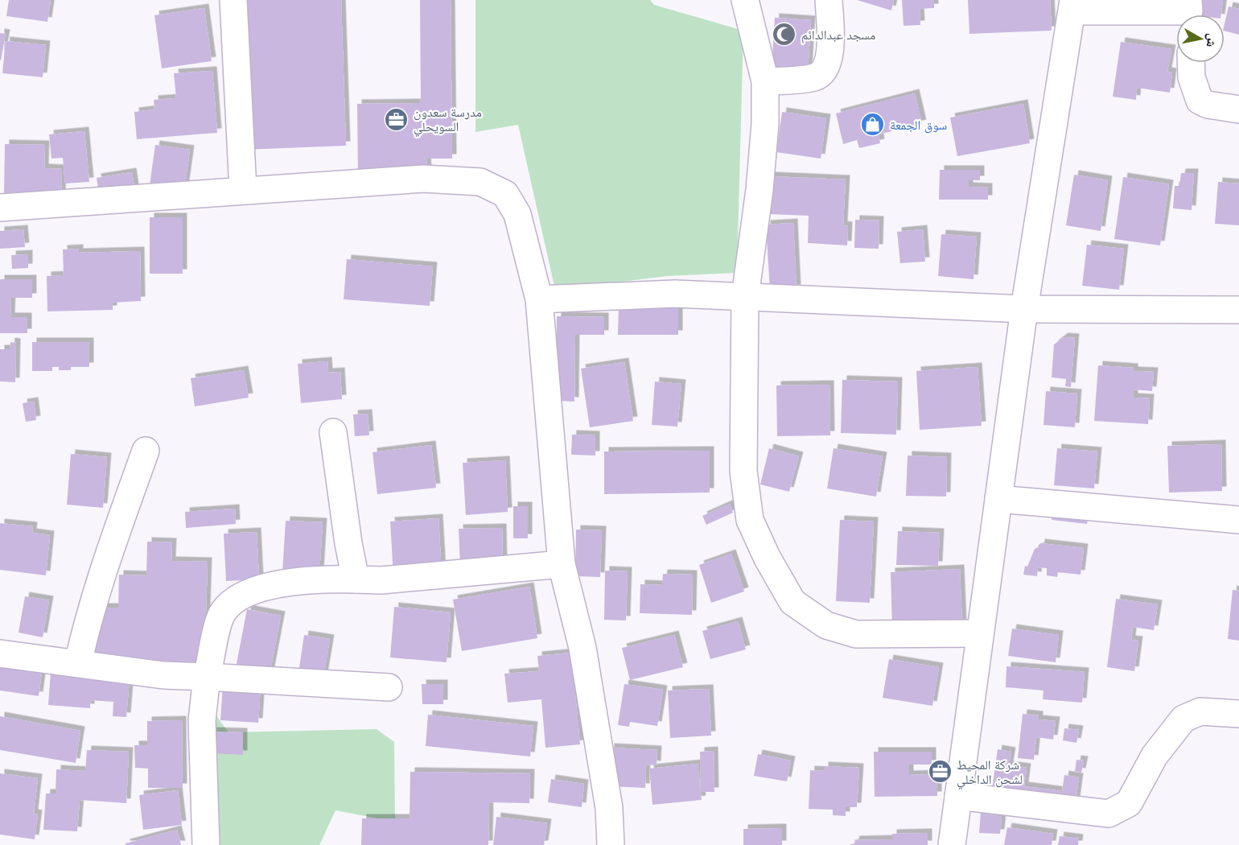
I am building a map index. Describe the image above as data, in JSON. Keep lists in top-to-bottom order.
{
  "places": {
    "mosque": ["مسجد عبدالدائم"],
    "office": ["مدرسة سعدون السويحلي", "شركة المحيط لشحن الداخلي"],
    "shop": ["سوق الجمعة"]
  },
  "north": "right"
}
